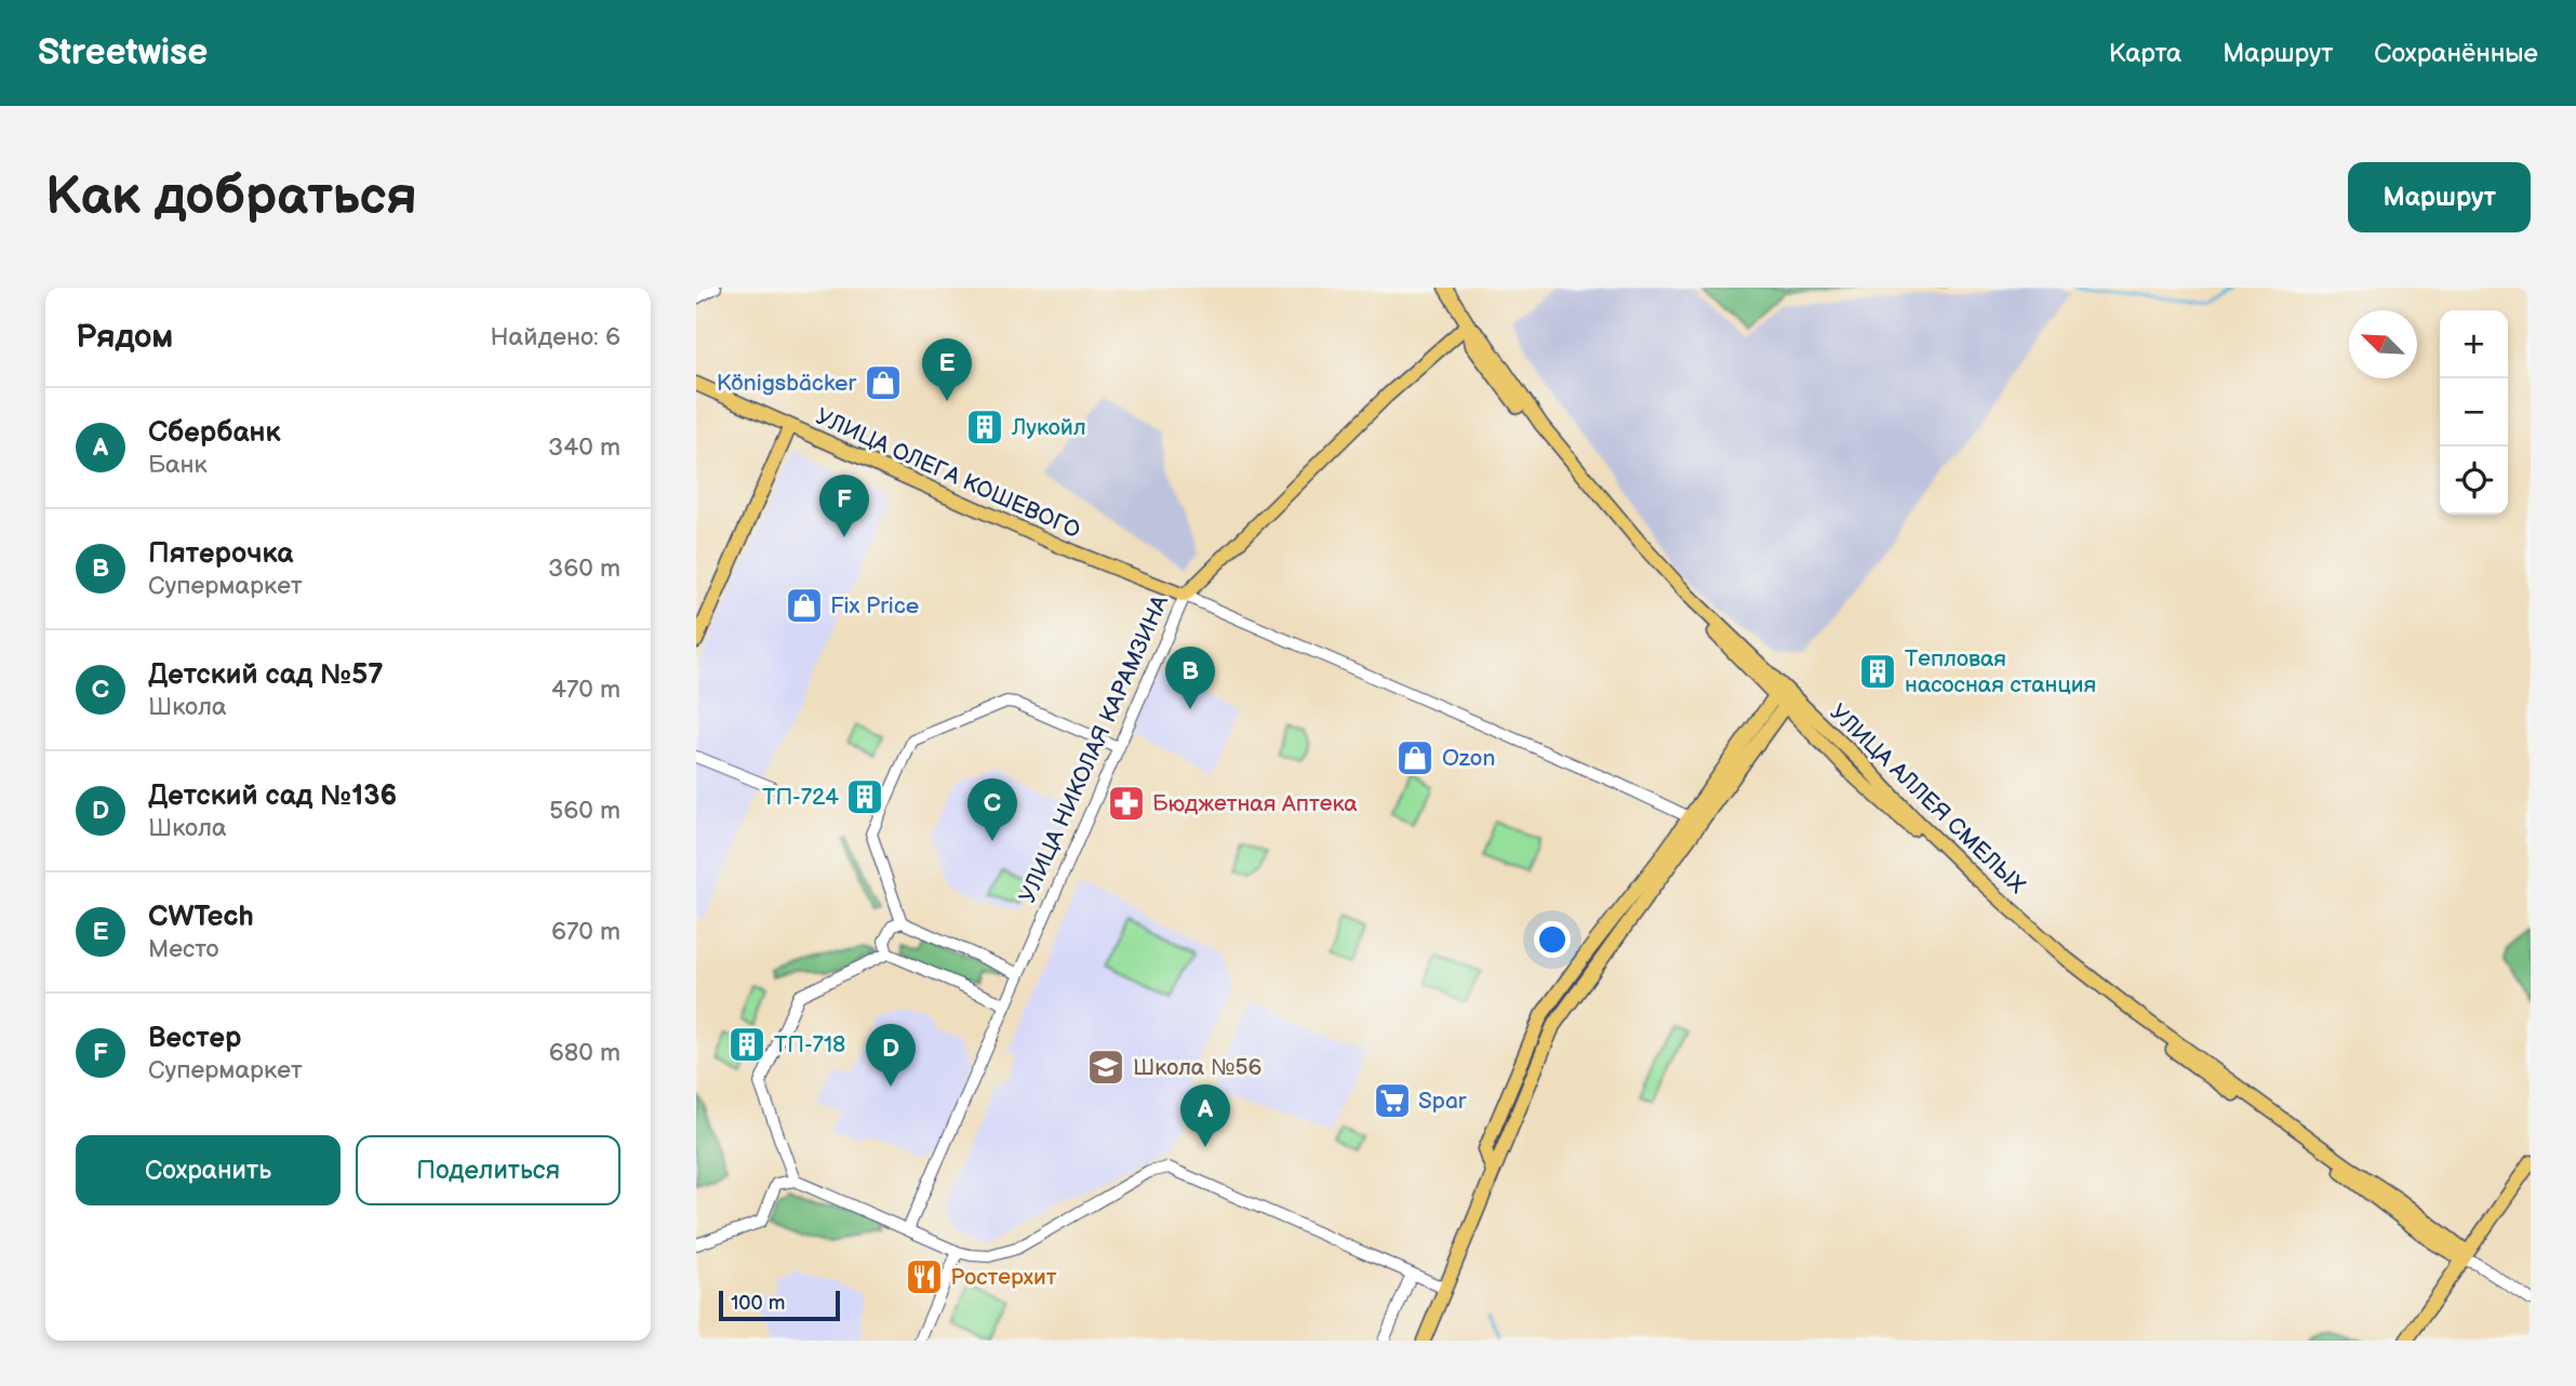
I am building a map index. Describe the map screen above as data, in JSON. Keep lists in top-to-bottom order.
{
  "streets": {
    "main road": ["УЛИЦА ОЛЕГА КОШЕВОГО", "УЛИЦА НИКОЛАЯ КАРАМЗИНА"]
  },
  "crossings": [
    ["УЛИЦА ОЛЕГА КОШЕВОГО", "УЛИЦА НИКОЛАЯ КАРАМЗИНА"]
  ],
  "places": {
    "shop": ["Königsbäcker", "Fix Price", "Ozon"],
    "building": [
      "Лукойл",
      "Тепловая насосная станция",
      "ТП-724",
      "ТП-718"
    ],
    "pharmacy": ["Бюджетная Аптека"],
    "school or university": ["Школа №56"],
    "supermarket": ["Spar"],
    "restaurant": ["Ростерхит"]
  },
  "scale_bar": "100 m",
  "north": "top left",
  "page": {
    "header": "Streetwise",
    "nav": ["Карта", "Маршрут", "Сохранённые"],
    "buttons": [
      "Маршрут",
      ["Сохранить", "Поделиться"]
    ],
    "title": "Как добраться",
    "heading": ["Рядом", "Найдено: 6"],
    "map_buttons": ["+", "−"],
    "pins": [
      "E",
      "F",
      "B",
      "C",
      "D",
      "A"
    ],
    "list": [
      {
        "mark": "A",
        "name": "Сбербанк",
        "note": "Банк",
        "value": "340 m"
      },
      {
        "mark": "B",
        "name": "Пятерочка",
        "note": "Супермаркет",
        "value": "360 m"
      },
      {
        "mark": "C",
        "name": "Детский сад №57",
        "note": "Школа",
        "value": "470 m"
      },
      {
        "mark": "D",
        "name": "Детский сад №136",
        "note": "Школа",
        "value": "560 m"
      },
      {
        "mark": "E",
        "name": "CWTech",
        "note": "Место",
        "value": "670 m"
      },
      {
        "mark": "F",
        "name": "Вестер",
        "note": "Супермаркет",
        "value": "680 m"
      }
    ],
    "scale": "100 m"
  }
}
